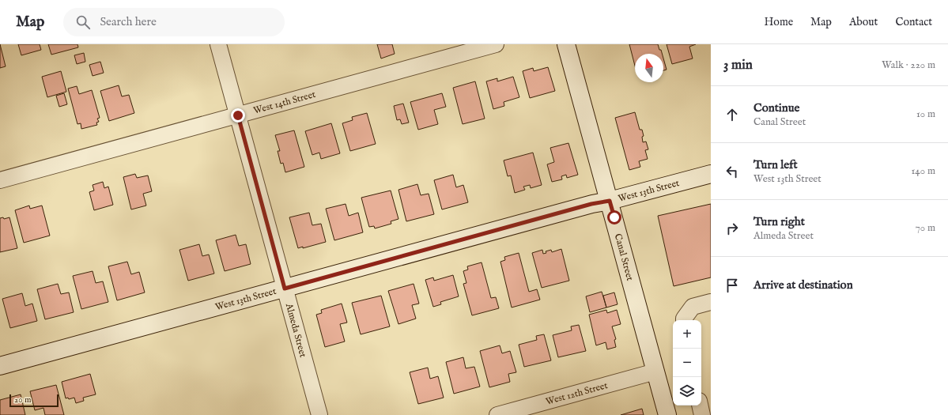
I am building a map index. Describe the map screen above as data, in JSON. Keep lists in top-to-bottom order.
{
  "streets": {
    "street": [
      "West 14th Street",
      "West 13th Street",
      "Canal Street",
      "Almeda Street",
      "West 12th Street"
    ]
  },
  "crossings": [
    ["West 14th Street", "Almeda Street"],
    ["West 13th Street", "Canal Street"],
    ["West 13th Street", "Almeda Street"],
    ["Canal Street", "West 12th Street"]
  ],
  "scale_bar": "20 m",
  "north": "top",
  "page": {
    "header": "Map",
    "search": "Search here",
    "nav": [
      "Home",
      "Map",
      "About",
      "Contact"
    ],
    "heading": ["3 min", "Walk · 220 m"],
    "list": [
      ["Continue", "Canal Street", "10 m"],
      ["Turn left", "West 13th Street", "140 m"],
      ["Turn right", "Almeda Street", "70 m"],
      "Arrive at destination"
    ],
    "map_buttons": ["+", "−"],
    "scale": "20 m"
  }
}
